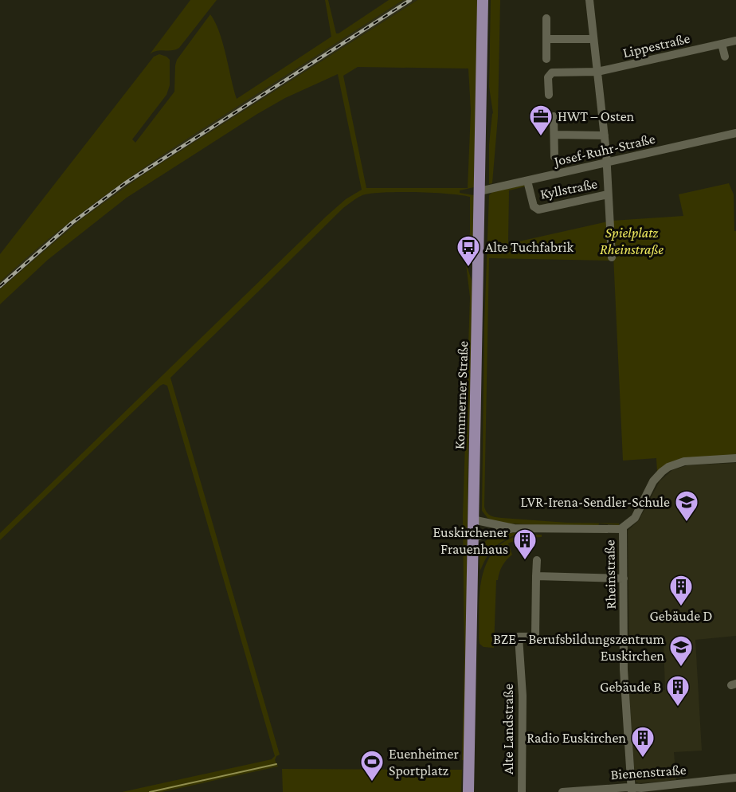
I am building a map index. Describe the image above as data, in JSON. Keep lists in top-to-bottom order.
{
  "streets": {
    "main road": ["Kommerner Straße"],
    "street": [
      "Lippestraße",
      "Josef-Ruhr-Straße",
      "Kyllstraße",
      "Rheinstraße",
      "Alte Landstraße",
      "Bienenstraße"
    ]
  },
  "crossings": [
    ["Josef-Ruhr-Straße", "Kyllstraße"],
    ["Josef-Ruhr-Straße", "Kommerner Straße"],
    ["Rheinstraße", "Bienenstraße"]
  ],
  "parks": ["Spielplatz Rheinstraße"],
  "places": {
    "office": ["HWT – Osten"],
    "bus stop": ["Alte Tuchfabrik"],
    "school or university": ["LVR-Irena-Sendler-Schule", "BZE – Berufsbildungszentrum Euskirchen"],
    "building": [
      "Euskirchener Frauenhaus",
      "Gebäude D",
      "Gebäude B",
      "Radio Euskirchen"
    ],
    "sports": ["Euenheimer Sportplatz"]
  }
}
